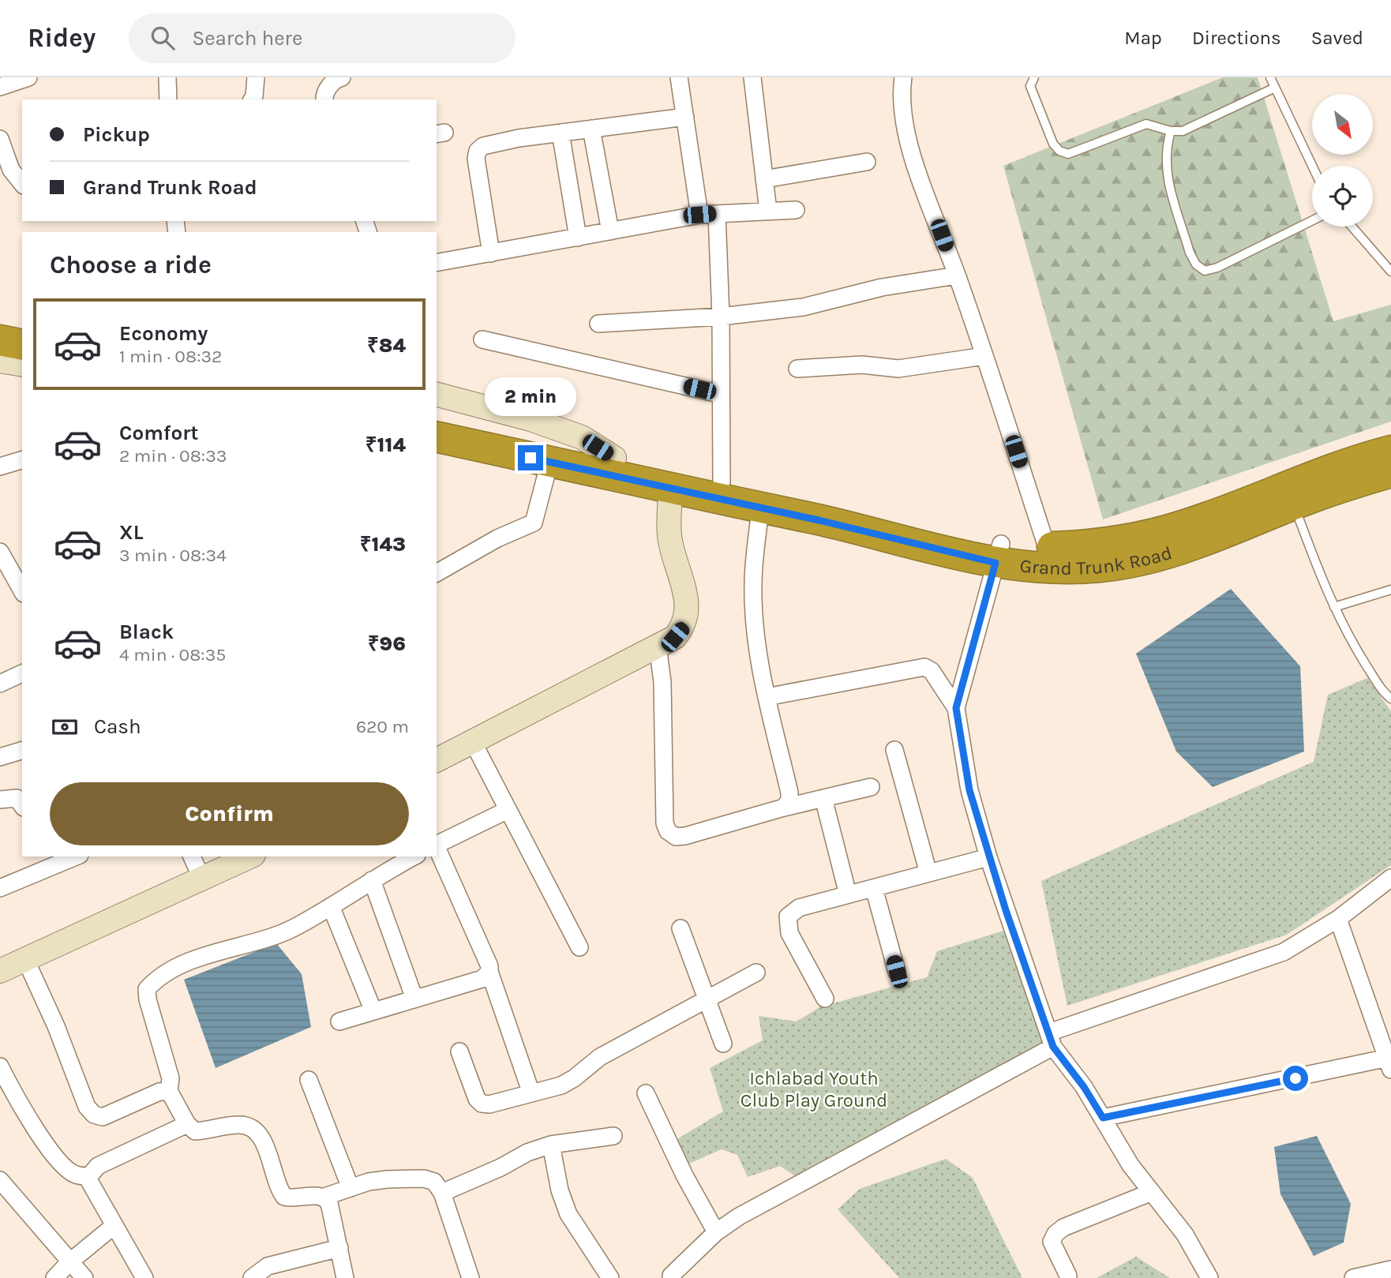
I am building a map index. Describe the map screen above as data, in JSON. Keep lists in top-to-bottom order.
{
  "streets": {
    "highway": ["Grand Trunk Road"]
  },
  "parks": ["Ichlabad Youth Club Play Ground"],
  "north": "bottom right",
  "page": {
    "header": "Ridey",
    "search": "Search here",
    "nav": ["Map", "Directions", "Saved"],
    "banner": ["Pickup", "Grand Trunk Road"],
    "heading": "Choose a ride",
    "list": [
      {
        "name": "Economy",
        "note": "1 min · 08:32",
        "value": "₹84"
      },
      {
        "name": "Comfort",
        "note": "2 min · 08:33",
        "value": "₹114"
      },
      {
        "name": "XL",
        "note": "3 min · 08:34",
        "value": "₹143"
      },
      {
        "name": "Black",
        "note": "4 min · 08:35",
        "value": "₹96"
      }
    ],
    "bubble": "2 min",
    "pay": ["Cash", "620 m"],
    "buttons": "Confirm"
  }
}
